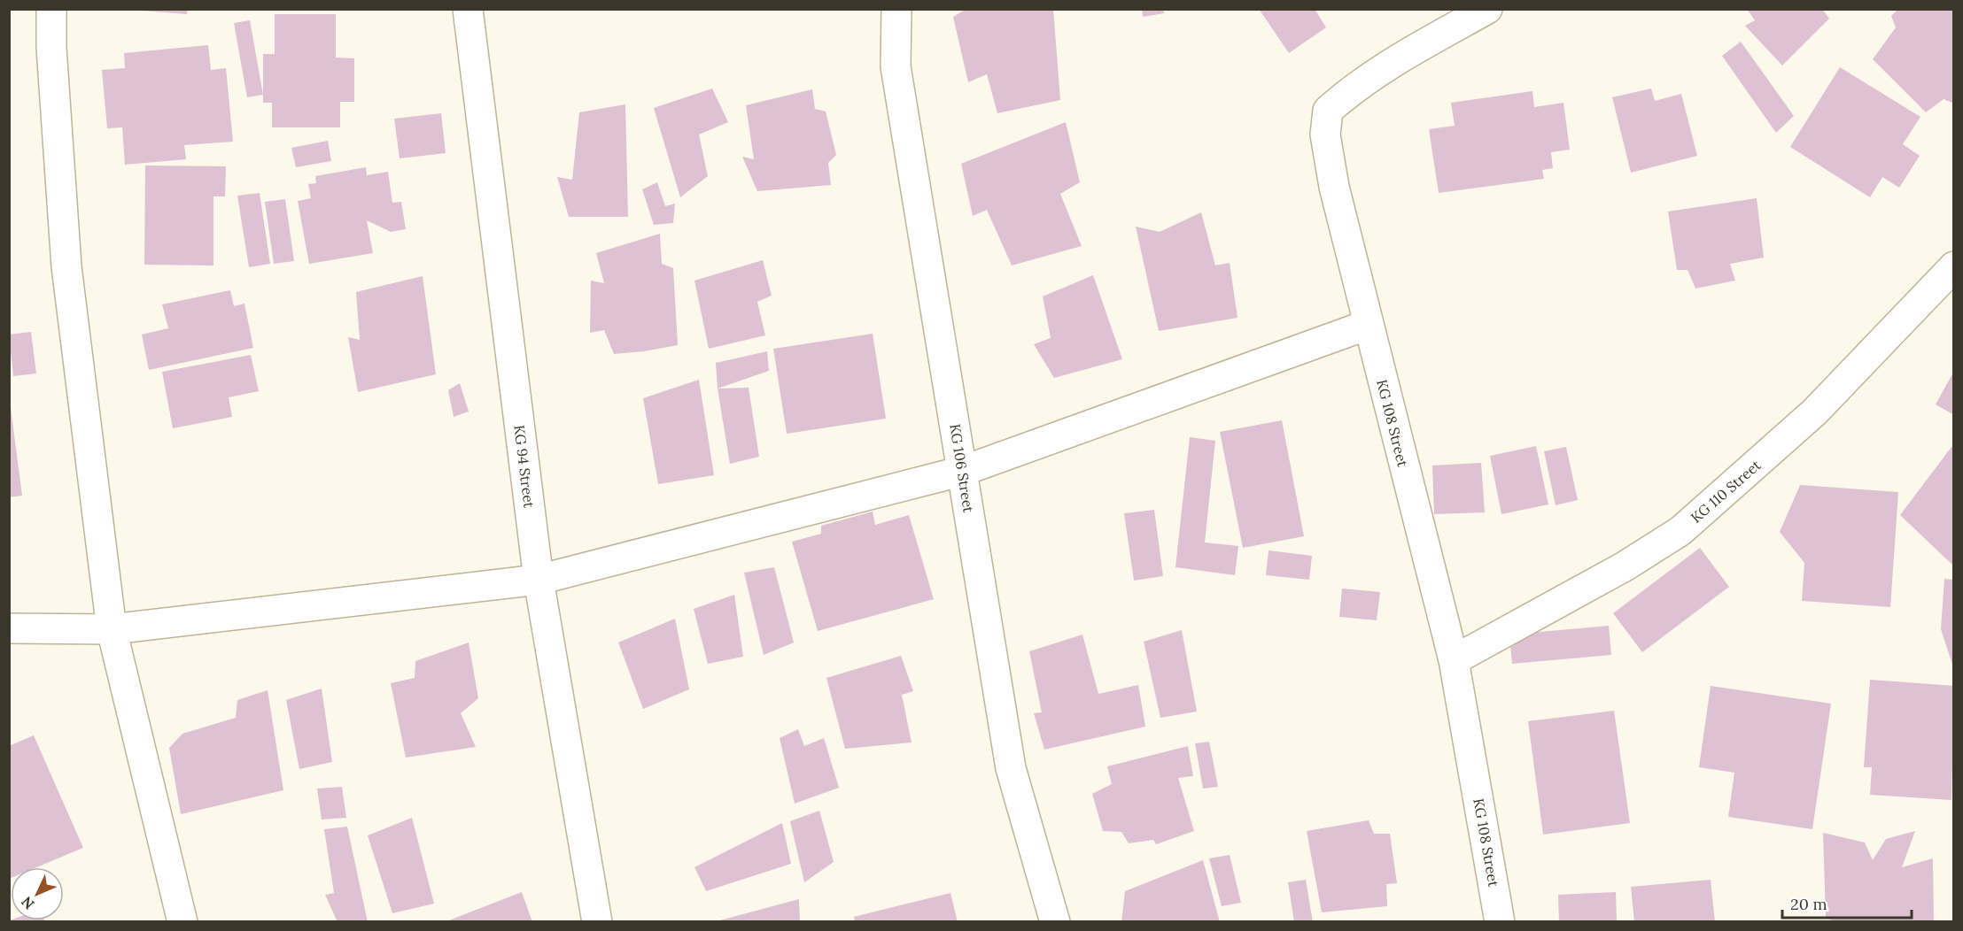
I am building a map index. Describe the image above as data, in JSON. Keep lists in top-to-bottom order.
{
  "streets": {
    "street": [
      "KG 108 Street",
      "KG 94 Street",
      "KG 106 Street",
      "KG 110 Street"
    ]
  },
  "crossings": [
    ["KG 108 Street", "KG 110 Street"]
  ],
  "scale_bar": "20 m",
  "north": "bottom left"
}
